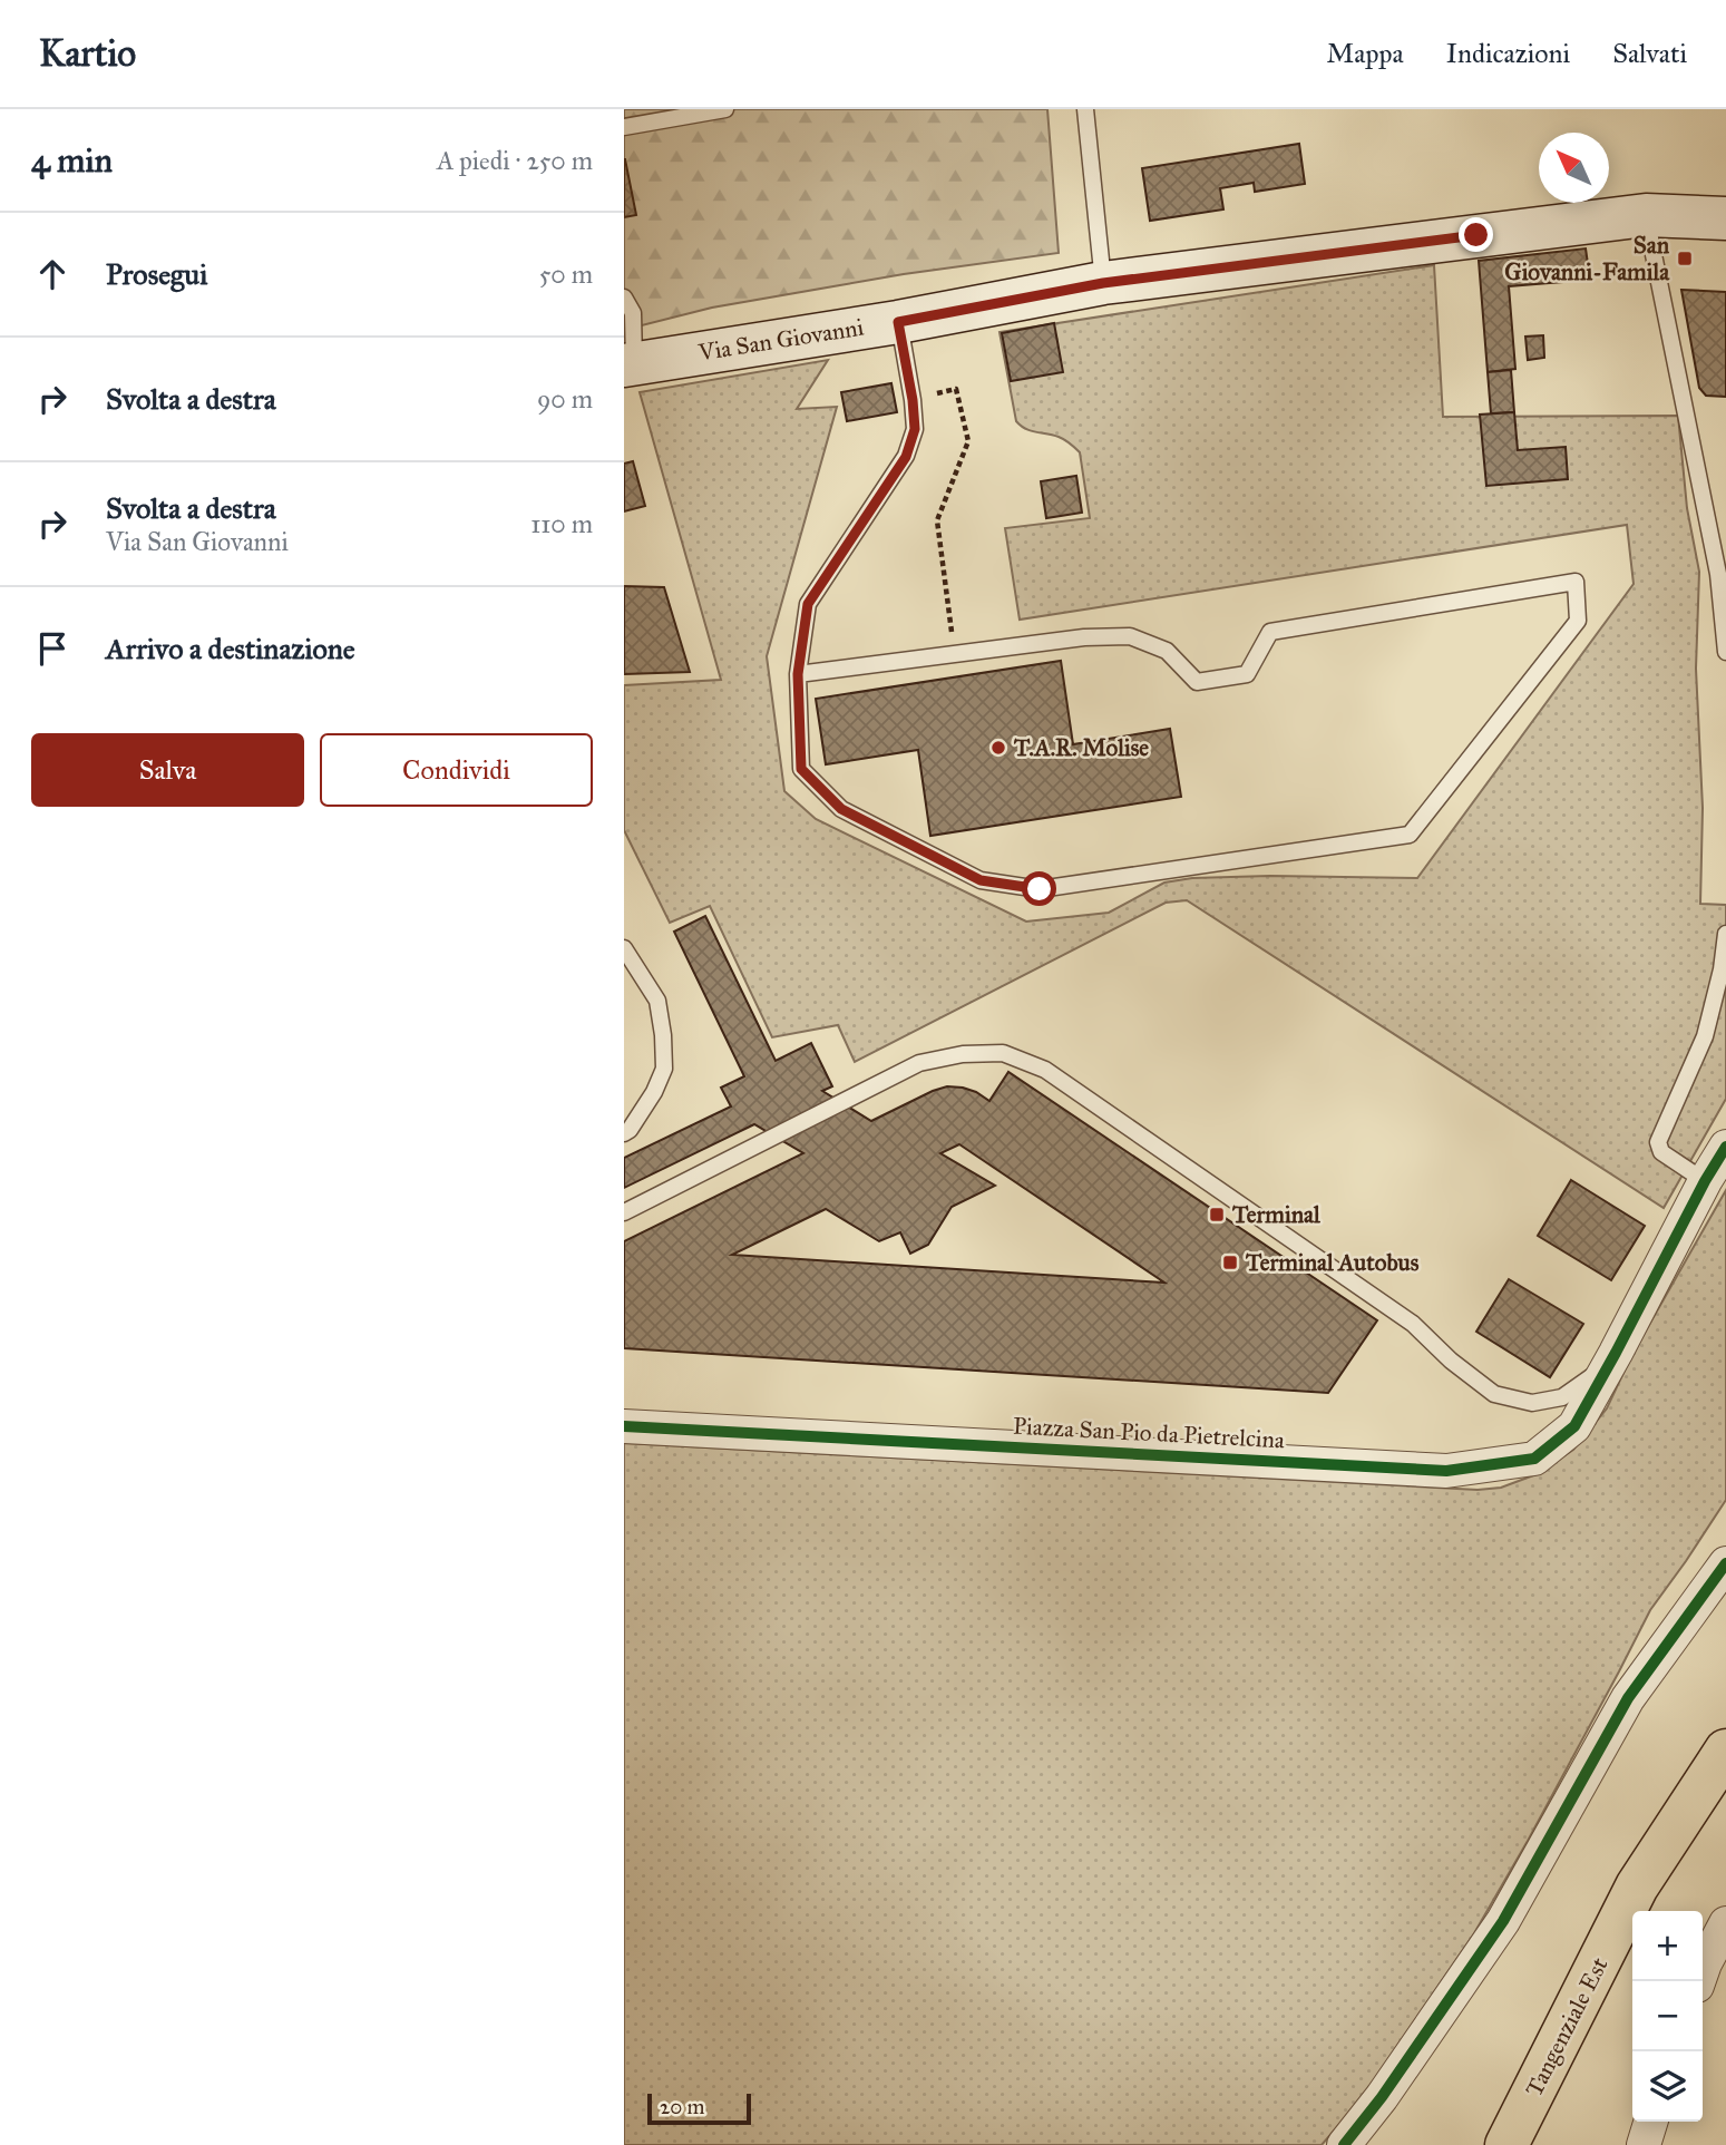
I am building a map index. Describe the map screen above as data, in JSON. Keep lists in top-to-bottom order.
{
  "streets": {
    "main road": ["Via San Giovanni", "Tangenziale Est"],
    "street": ["Piazza San Pio da Pietrelcina"]
  },
  "places": {
    "transit": ["San Giovanni-Famila", "Terminal", "Terminal Autobus"],
    "other": ["T.A.R. Molise"]
  },
  "scale_bar": "20 m",
  "north": "top left",
  "page": {
    "header": "Kartio",
    "nav": ["Mappa", "Indicazioni", "Salvati"],
    "heading": ["4 min", "A piedi · 250 m"],
    "list": [
      ["Prosegui", "50 m"],
      ["Svolta a destra", "90 m"],
      ["Svolta a destra", "Via San Giovanni", "110 m"],
      "Arrivo a destinazione"
    ],
    "buttons": ["Salva", "Condividi"],
    "map_buttons": ["+", "−"],
    "scale": "20 m"
  }
}
